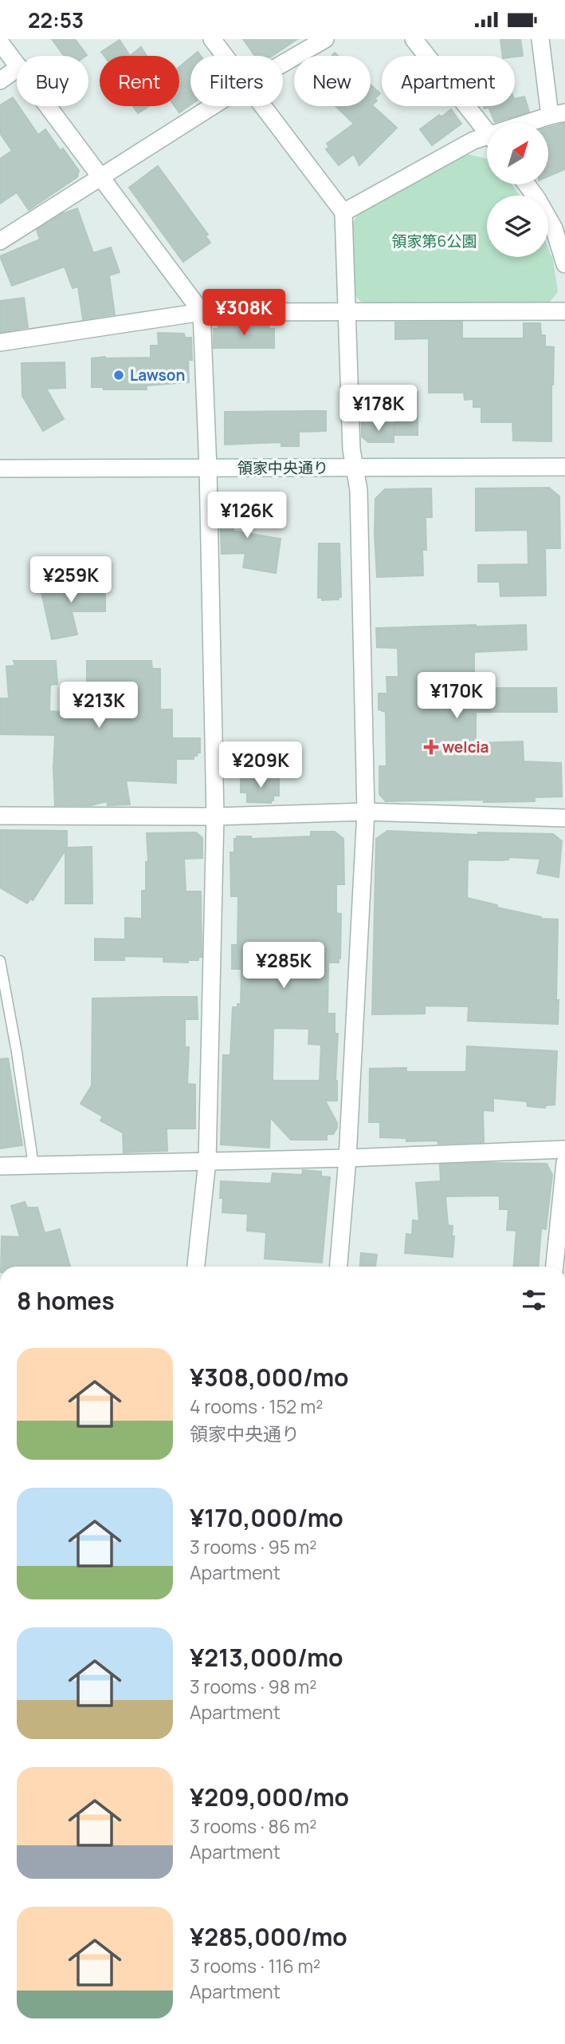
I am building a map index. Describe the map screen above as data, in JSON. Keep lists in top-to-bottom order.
{
  "streets": {
    "street": ["領家中央通り"]
  },
  "parks": ["領家第6公園"],
  "places": {
    "other": ["Lawson"],
    "health": ["welcia"]
  },
  "north": "top right",
  "page": {
    "status": "22:53",
    "chip": [
      "Buy",
      "Rent",
      "Filters",
      "New",
      "Apartment"
    ],
    "price": [
      "¥308K",
      "¥178K",
      "¥126K",
      "¥259K",
      "¥170K",
      "¥213K",
      "¥209K",
      "¥285K"
    ],
    "heading": "8 homes",
    "list": [
      {
        "name": "¥308,000/mo",
        "note": "4 rooms · 152 m² · 領家中央通り"
      },
      {
        "name": "¥170,000/mo",
        "note": "3 rooms · 95 m² · Apartment"
      },
      {
        "name": "¥213,000/mo",
        "note": "3 rooms · 98 m² · Apartment"
      },
      {
        "name": "¥209,000/mo",
        "note": "3 rooms · 86 m² · Apartment"
      },
      {
        "name": "¥285,000/mo",
        "note": "3 rooms · 116 m² · Apartment"
      }
    ]
  }
}
